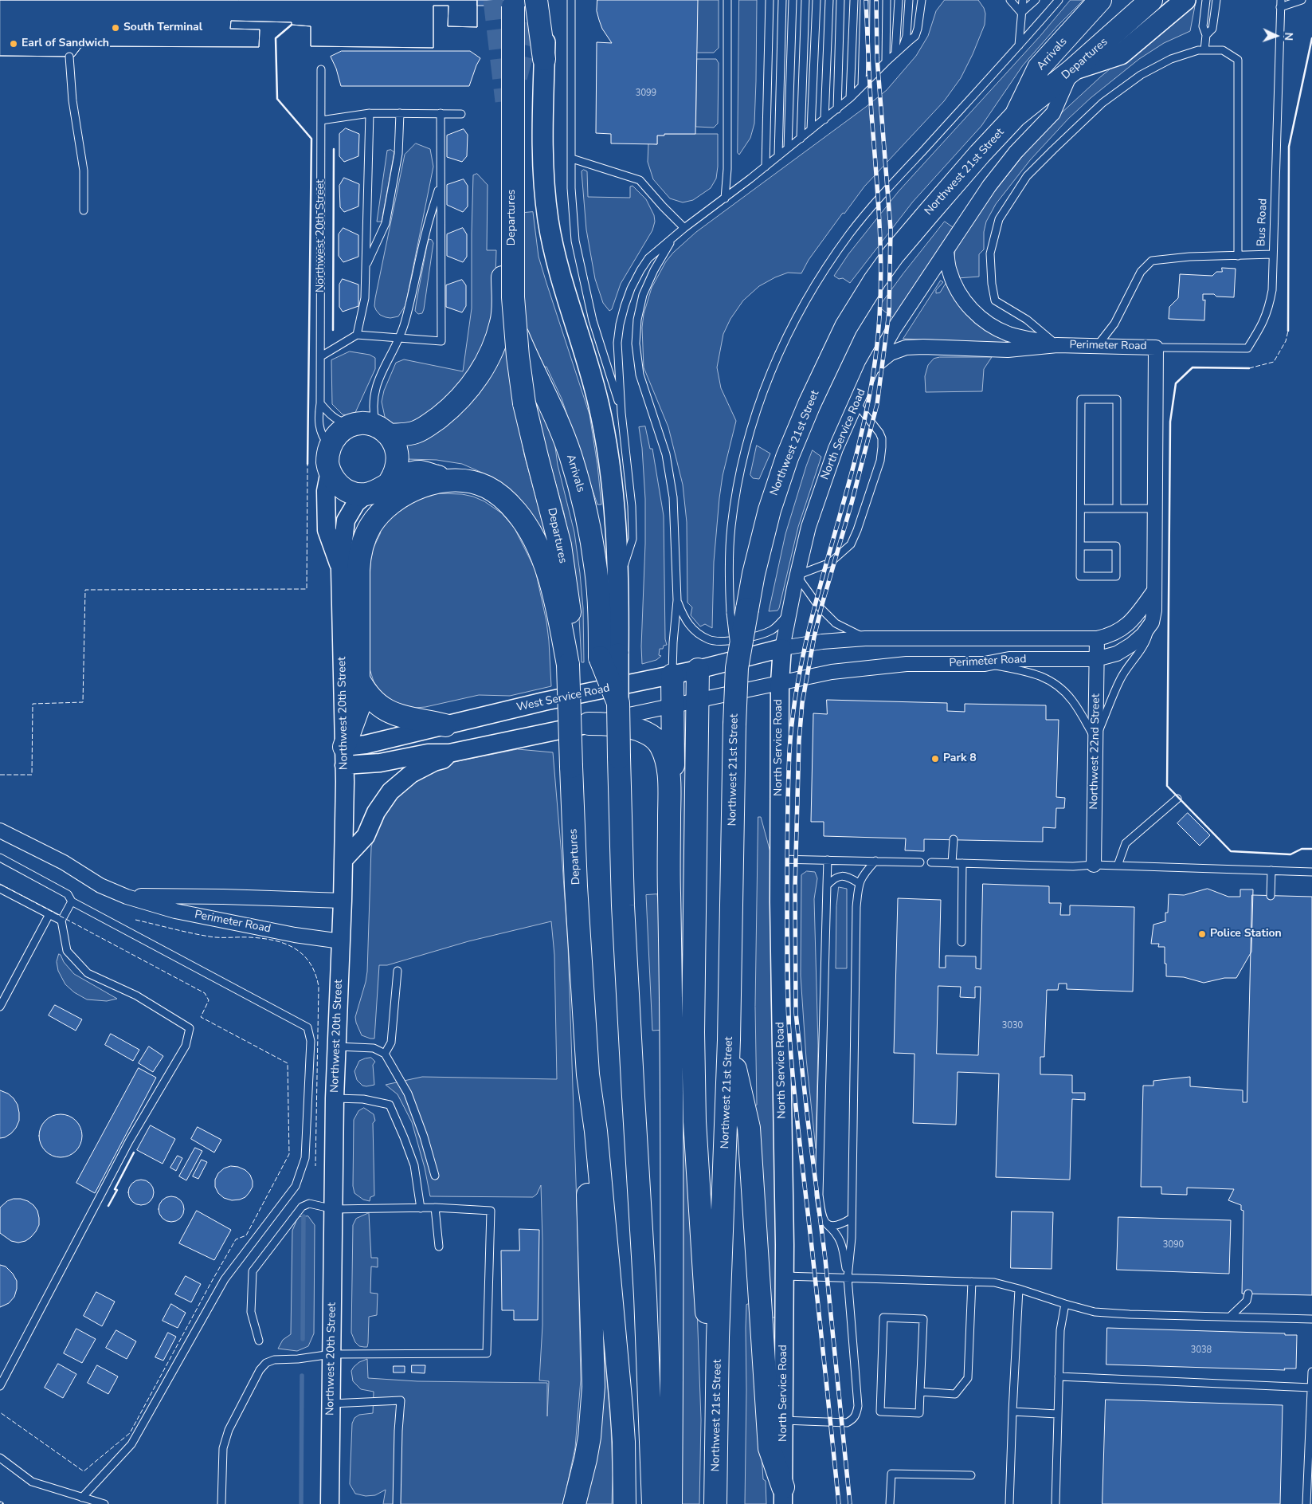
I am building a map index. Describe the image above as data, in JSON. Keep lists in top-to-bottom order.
{
  "streets": {
    "main road": ["Arrivals", "Departures", "Northwest 21st Street"],
    "street": [
      "Northwest 20th Street",
      "Perimeter Road",
      "North Service Road",
      "West Service Road",
      "Northwest 22nd Street"
    ],
    "lane": ["Bus Road"]
  },
  "crossings": [
    ["Arrivals", "Departures"],
    ["Arrivals", "Northwest 21st Street"],
    ["Arrivals", "Northwest 20th Street"],
    ["Departures", "Northwest 21st Street"],
    ["Departures", "North Service Road"],
    ["Bus Road", "Perimeter Road"],
    ["Northwest 20th Street", "Perimeter Road"],
    ["Northwest 20th Street", "West Service Road"],
    ["Perimeter Road", "North Service Road"],
    ["Perimeter Road", "West Service Road"],
    ["Perimeter Road", "Northwest 22nd Street"],
    ["North Service Road", "West Service Road"]
  ],
  "places": [
    "South Terminal",
    "Earl of Sandwich",
    "Park 8",
    "Police Station"
  ],
  "house_numbers": [
    "3099",
    "3030",
    "3090",
    "3038"
  ],
  "north": "right"
}
